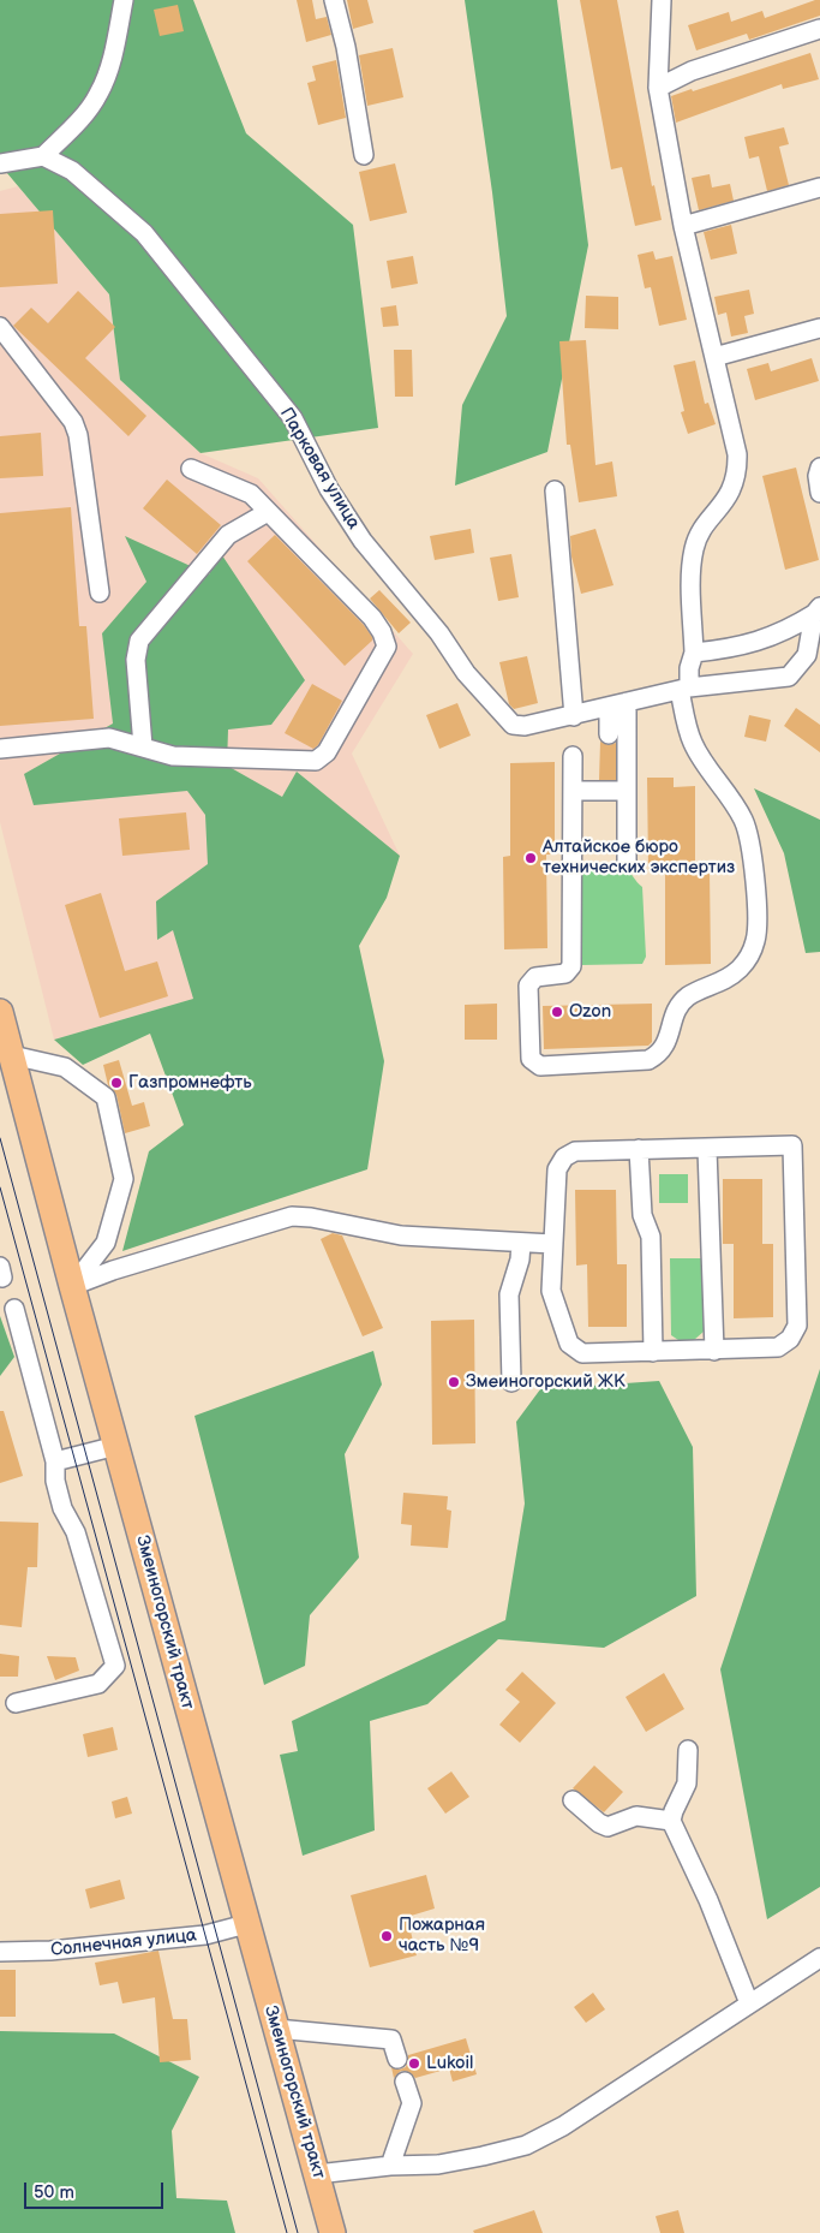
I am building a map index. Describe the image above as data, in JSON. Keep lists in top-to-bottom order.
{
  "streets": {
    "highway": ["Змеиногорский тракт"],
    "street": ["Парковая улица", "Солнечная улица"]
  },
  "crossings": [
    ["Змеиногорский тракт", "Солнечная улица"]
  ],
  "places": [
    "Алтайское бюро технических экспертиз",
    "Ozon",
    "Газпромнефть",
    "Змеиногорский ЖК",
    "Пожарная часть №9",
    "Lukoil"
  ],
  "scale_bar": "50 m"
}
